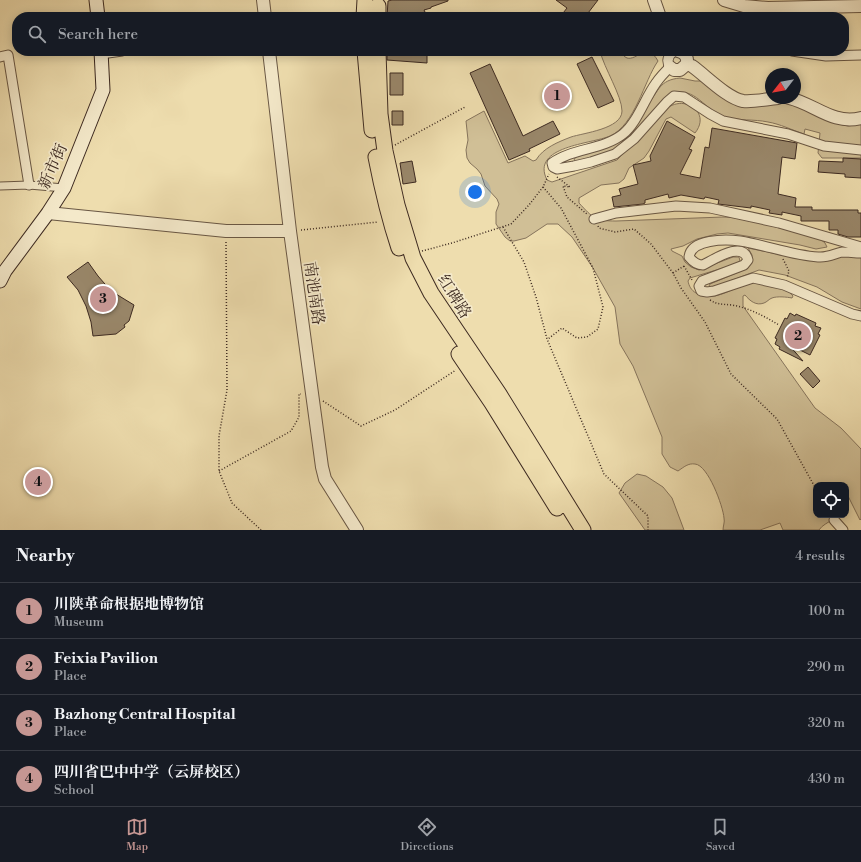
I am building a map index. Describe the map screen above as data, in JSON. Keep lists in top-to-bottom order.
{
  "streets": {
    "main road": ["新市街", "红碑路"],
    "street": ["南池南路"]
  },
  "north": "bottom left",
  "page": {
    "search": "Search here",
    "pins": [
      "1",
      "3",
      "2",
      "4"
    ],
    "heading": ["Nearby", "4 results"],
    "list": [
      {
        "mark": "1",
        "name": "川陕革命根据地博物馆",
        "note": "Museum",
        "value": "100 m"
      },
      {
        "mark": "2",
        "name": "Feixia Pavilion",
        "note": "Place",
        "value": "290 m"
      },
      {
        "mark": "3",
        "name": "Bazhong Central Hospital",
        "note": "Place",
        "value": "320 m"
      },
      {
        "mark": "4",
        "name": "四川省巴中中学（云屏校区）",
        "note": "School",
        "value": "430 m"
      }
    ],
    "nav": ["Map", "Directions", "Saved"]
  }
}
